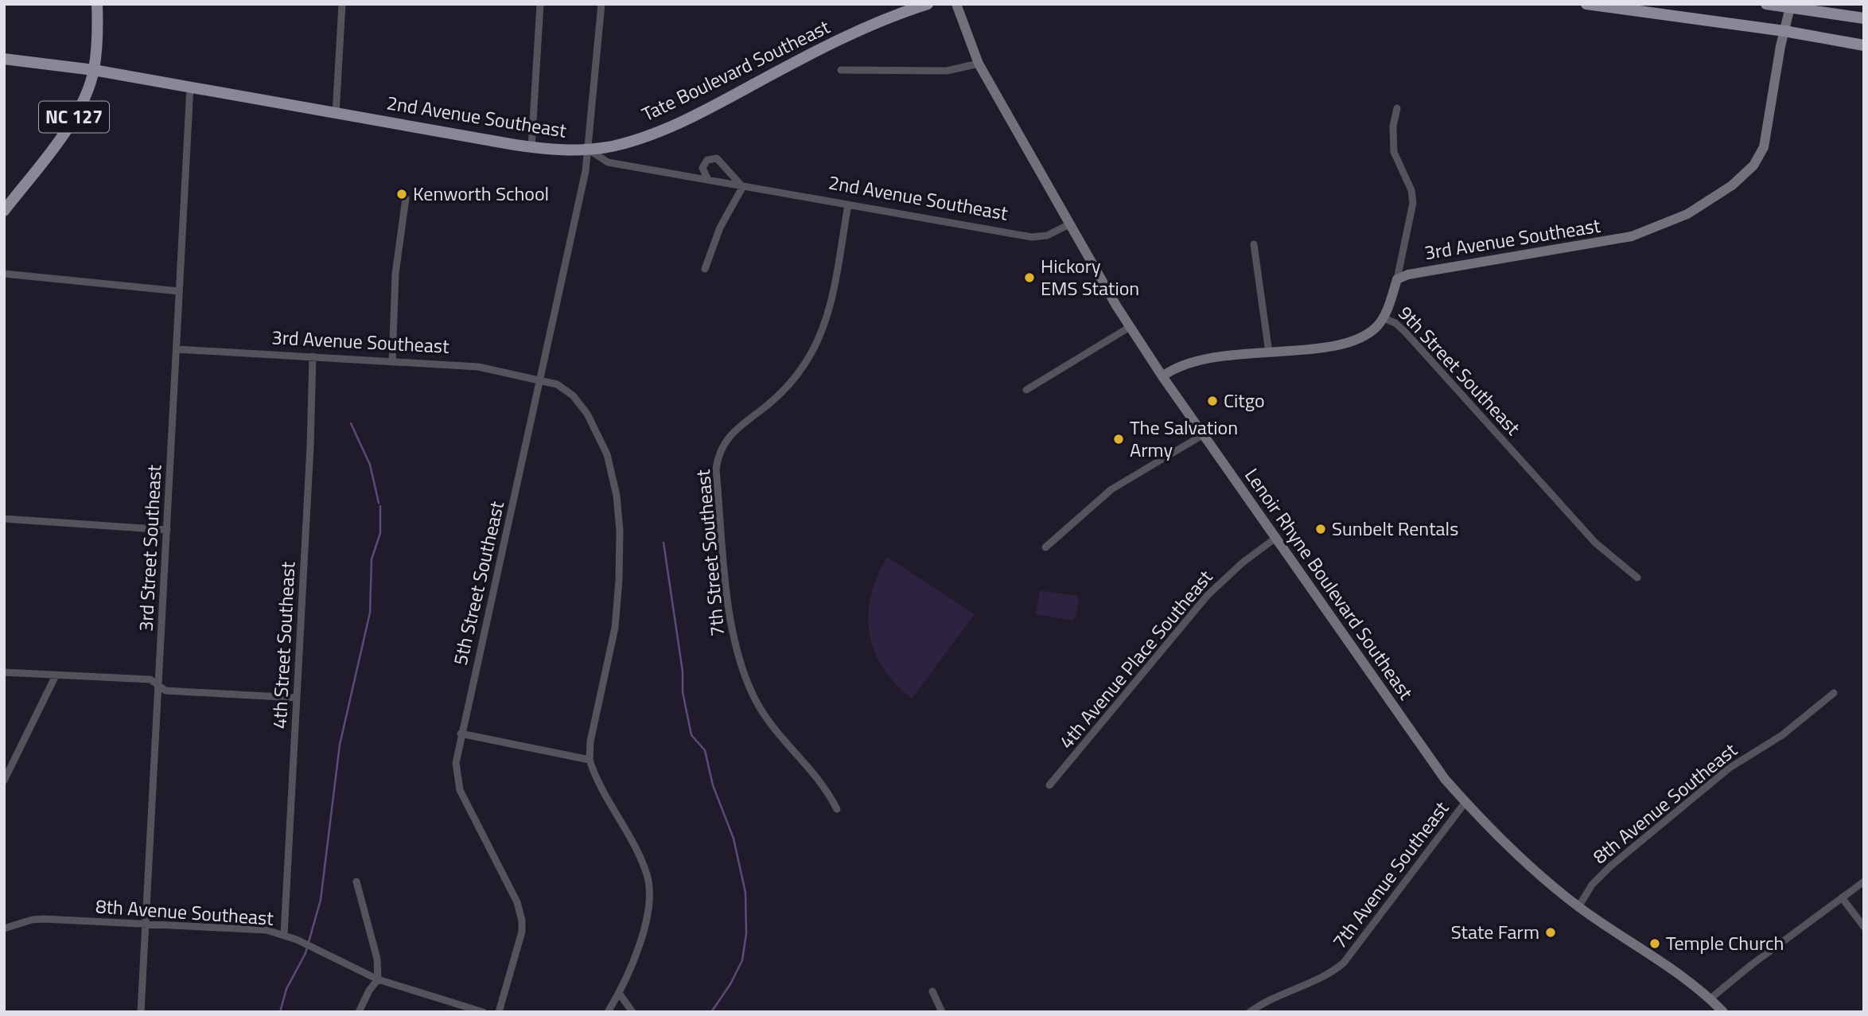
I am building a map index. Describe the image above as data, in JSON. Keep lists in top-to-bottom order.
{
  "streets": {
    "main road": [
      "Tate Boulevard Southeast",
      "NC 127",
      "2nd Avenue Southeast",
      "3rd Avenue Southeast",
      "9th Street Southeast",
      "Lenoir Rhyne Boulevard Southeast"
    ],
    "street": [
      "3rd Street Southeast",
      "7th Street Southeast",
      "5th Street Southeast",
      "4th Street Southeast",
      "4th Avenue Place Southeast",
      "8th Avenue Southeast",
      "7th Avenue Southeast"
    ]
  },
  "crossings": [
    ["Tate Boulevard Southeast", "2nd Avenue Southeast"],
    ["Tate Boulevard Southeast", "5th Street Southeast"],
    ["NC 127", "2nd Avenue Southeast"],
    ["2nd Avenue Southeast", "3rd Street Southeast"],
    ["2nd Avenue Southeast", "7th Street Southeast"],
    ["2nd Avenue Southeast", "5th Street Southeast"],
    ["2nd Avenue Southeast", "Lenoir Rhyne Boulevard Southeast"],
    ["3rd Avenue Southeast", "9th Street Southeast"],
    ["3rd Avenue Southeast", "3rd Street Southeast"],
    ["3rd Avenue Southeast", "5th Street Southeast"],
    ["3rd Avenue Southeast", "4th Street Southeast"],
    ["3rd Street Southeast", "8th Avenue Southeast"],
    ["Lenoir Rhyne Boulevard Southeast", "4th Avenue Place Southeast"],
    ["Lenoir Rhyne Boulevard Southeast", "8th Avenue Southeast"],
    ["Lenoir Rhyne Boulevard Southeast", "7th Avenue Southeast"],
    ["4th Street Southeast", "8th Avenue Southeast"]
  ],
  "places": [
    "Kenworth School",
    "Hickory EMS Station",
    "Citgo",
    "The Salvation Army",
    "Sunbelt Rentals",
    "State Farm",
    "Temple Church"
  ]
}
